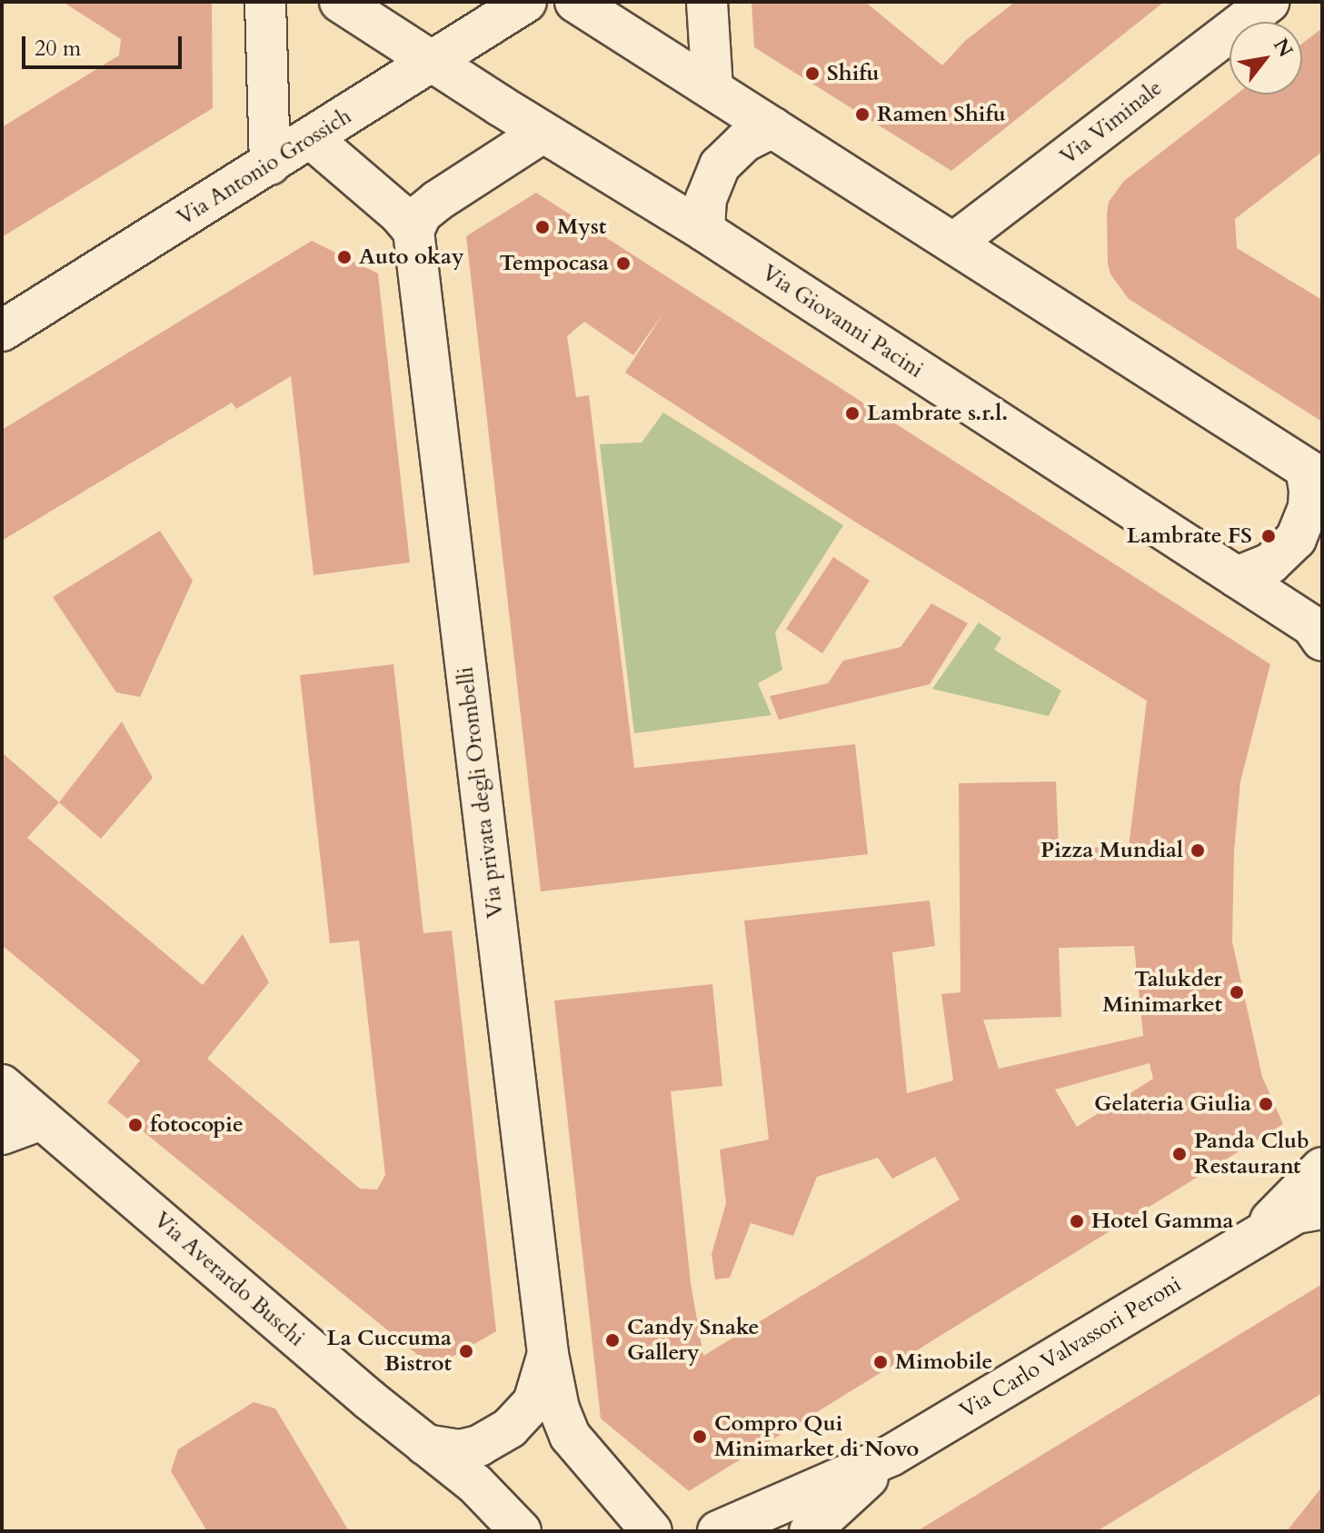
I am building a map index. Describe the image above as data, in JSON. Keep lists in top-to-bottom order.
{
  "streets": {
    "street": [
      "Via Viminale",
      "Via Antonio Grossich",
      "Via Giovanni Pacini",
      "Via privata degli Orombelli",
      "Via Averardo Buschi",
      "Via Carlo Valvassori Peroni"
    ]
  },
  "crossings": [
    ["Via Antonio Grossich", "Via Giovanni Pacini"],
    ["Via privata degli Orombelli", "Via Averardo Buschi"]
  ],
  "places": [
    "Shifu",
    "Ramen Shifu",
    "Myst",
    "Auto okay",
    "Tempocasa",
    "Lambrate s.r.l.",
    "Lambrate FS",
    "Pizza Mundial",
    "Talukder Minimarket",
    "Gelateria Giulia",
    "fotocopie",
    "Panda Club Restaurant",
    "Hotel Gamma",
    "Candy Snake Gallery",
    "La Cuccuma Bistrot",
    "Mimobile",
    "Compro Qui Minimarket di Novo"
  ],
  "scale_bar": "20 m",
  "north": "top right"
}
